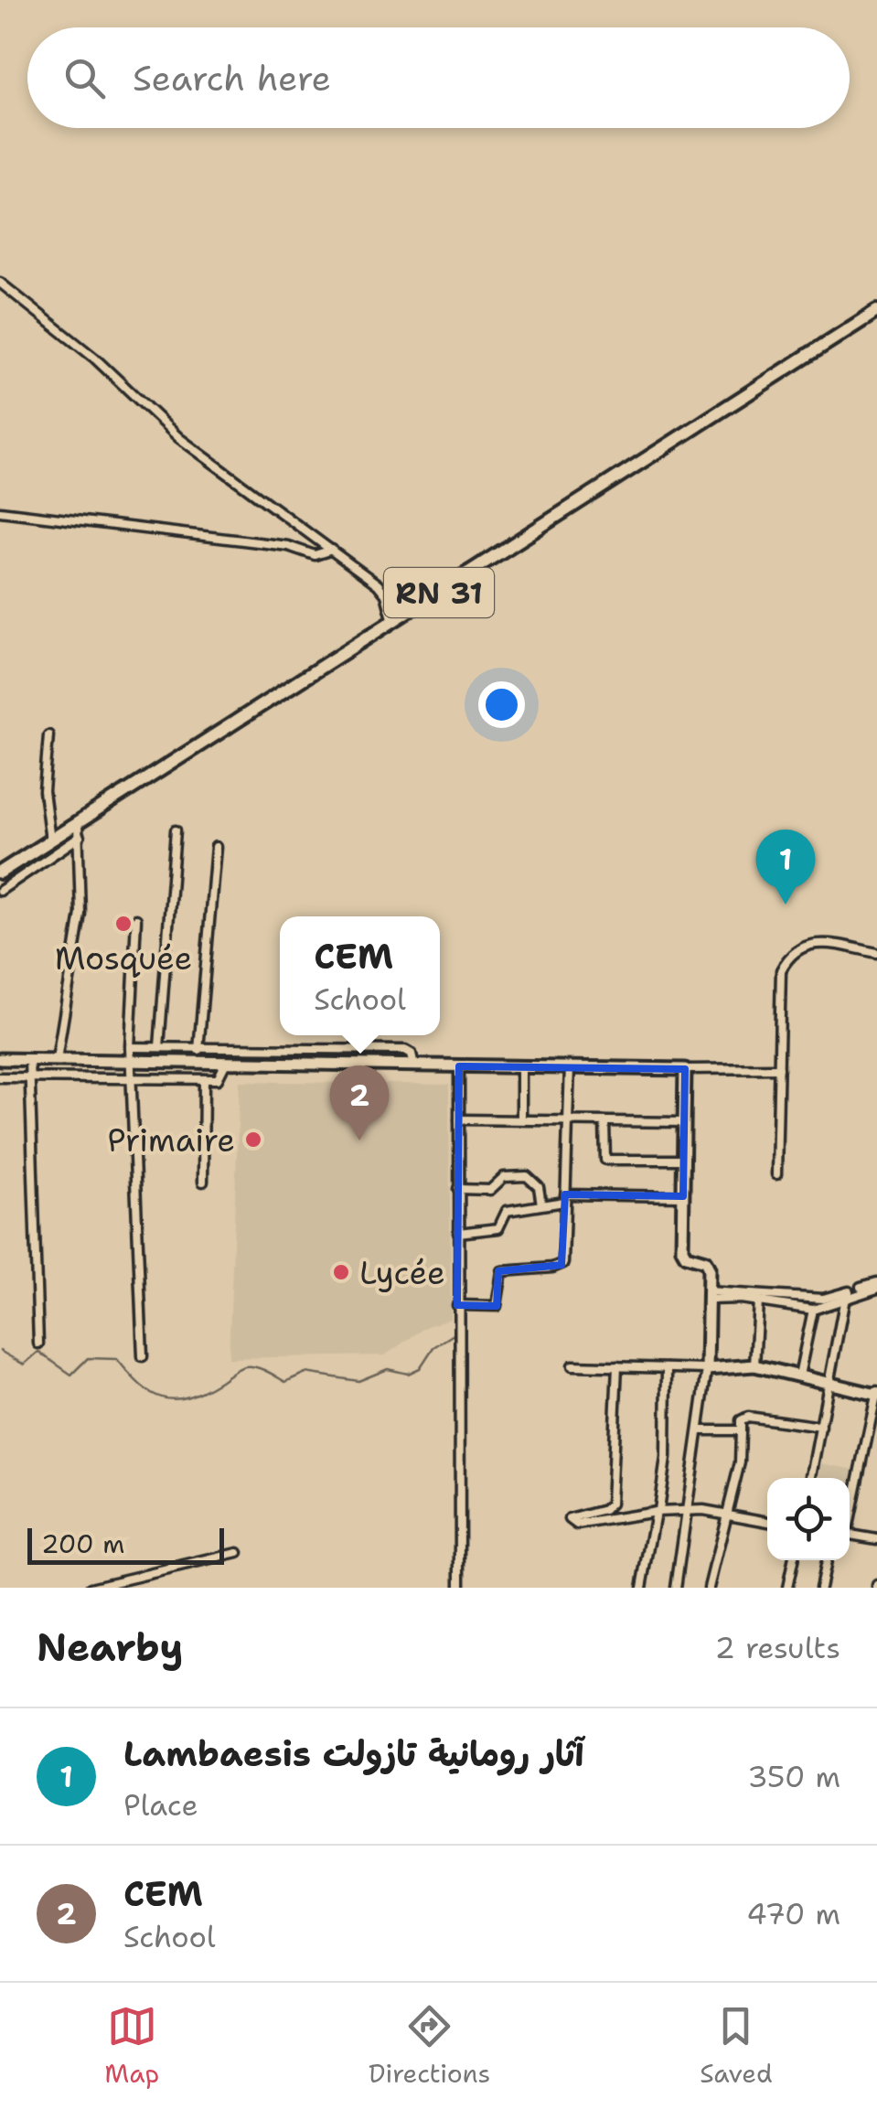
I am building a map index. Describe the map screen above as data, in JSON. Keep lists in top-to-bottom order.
{
  "streets": {
    "main road": ["RN 31"]
  },
  "places": ["Mosquée", "Primaire", "Lycée"],
  "scale_bar": "200 m",
  "page": {
    "search": "Search here",
    "pins": ["1", "2"],
    "popup": ["CEM", "School"],
    "scale": "200 m",
    "heading": ["Nearby", "2 results"],
    "list": [
      {
        "mark": "1",
        "name": "Lambaesis آثار رومانية تازولت",
        "note": "Place",
        "value": "350 m"
      },
      {
        "mark": "2",
        "name": "CEM",
        "note": "School",
        "value": "470 m"
      }
    ],
    "nav": ["Map", "Directions", "Saved"]
  }
}
